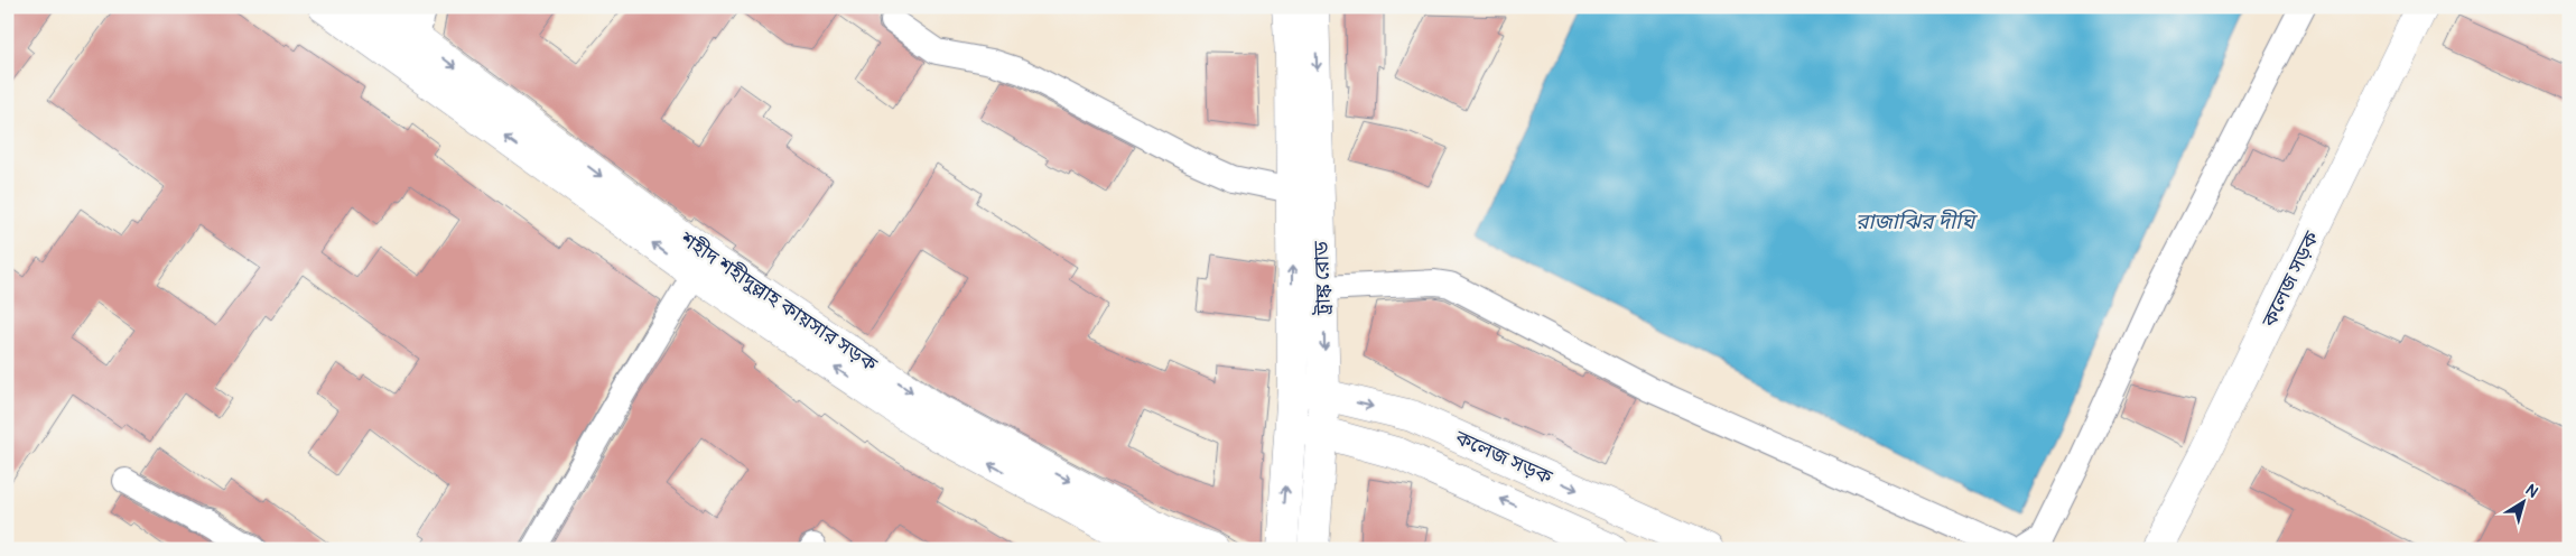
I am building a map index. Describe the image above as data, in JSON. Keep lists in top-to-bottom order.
{
  "streets": {
    "main road": ["ট্রাঙ্ক রোড", "কলেজ সড়ক", "শহীদ শহীদুল্লাহ কায়সার সড়ক"]
  },
  "crossings": [
    ["ট্রাঙ্ক রোড", "কলেজ সড়ক"]
  ],
  "water": ["রাজাঝির দীঘি"],
  "north": "top right"
}
